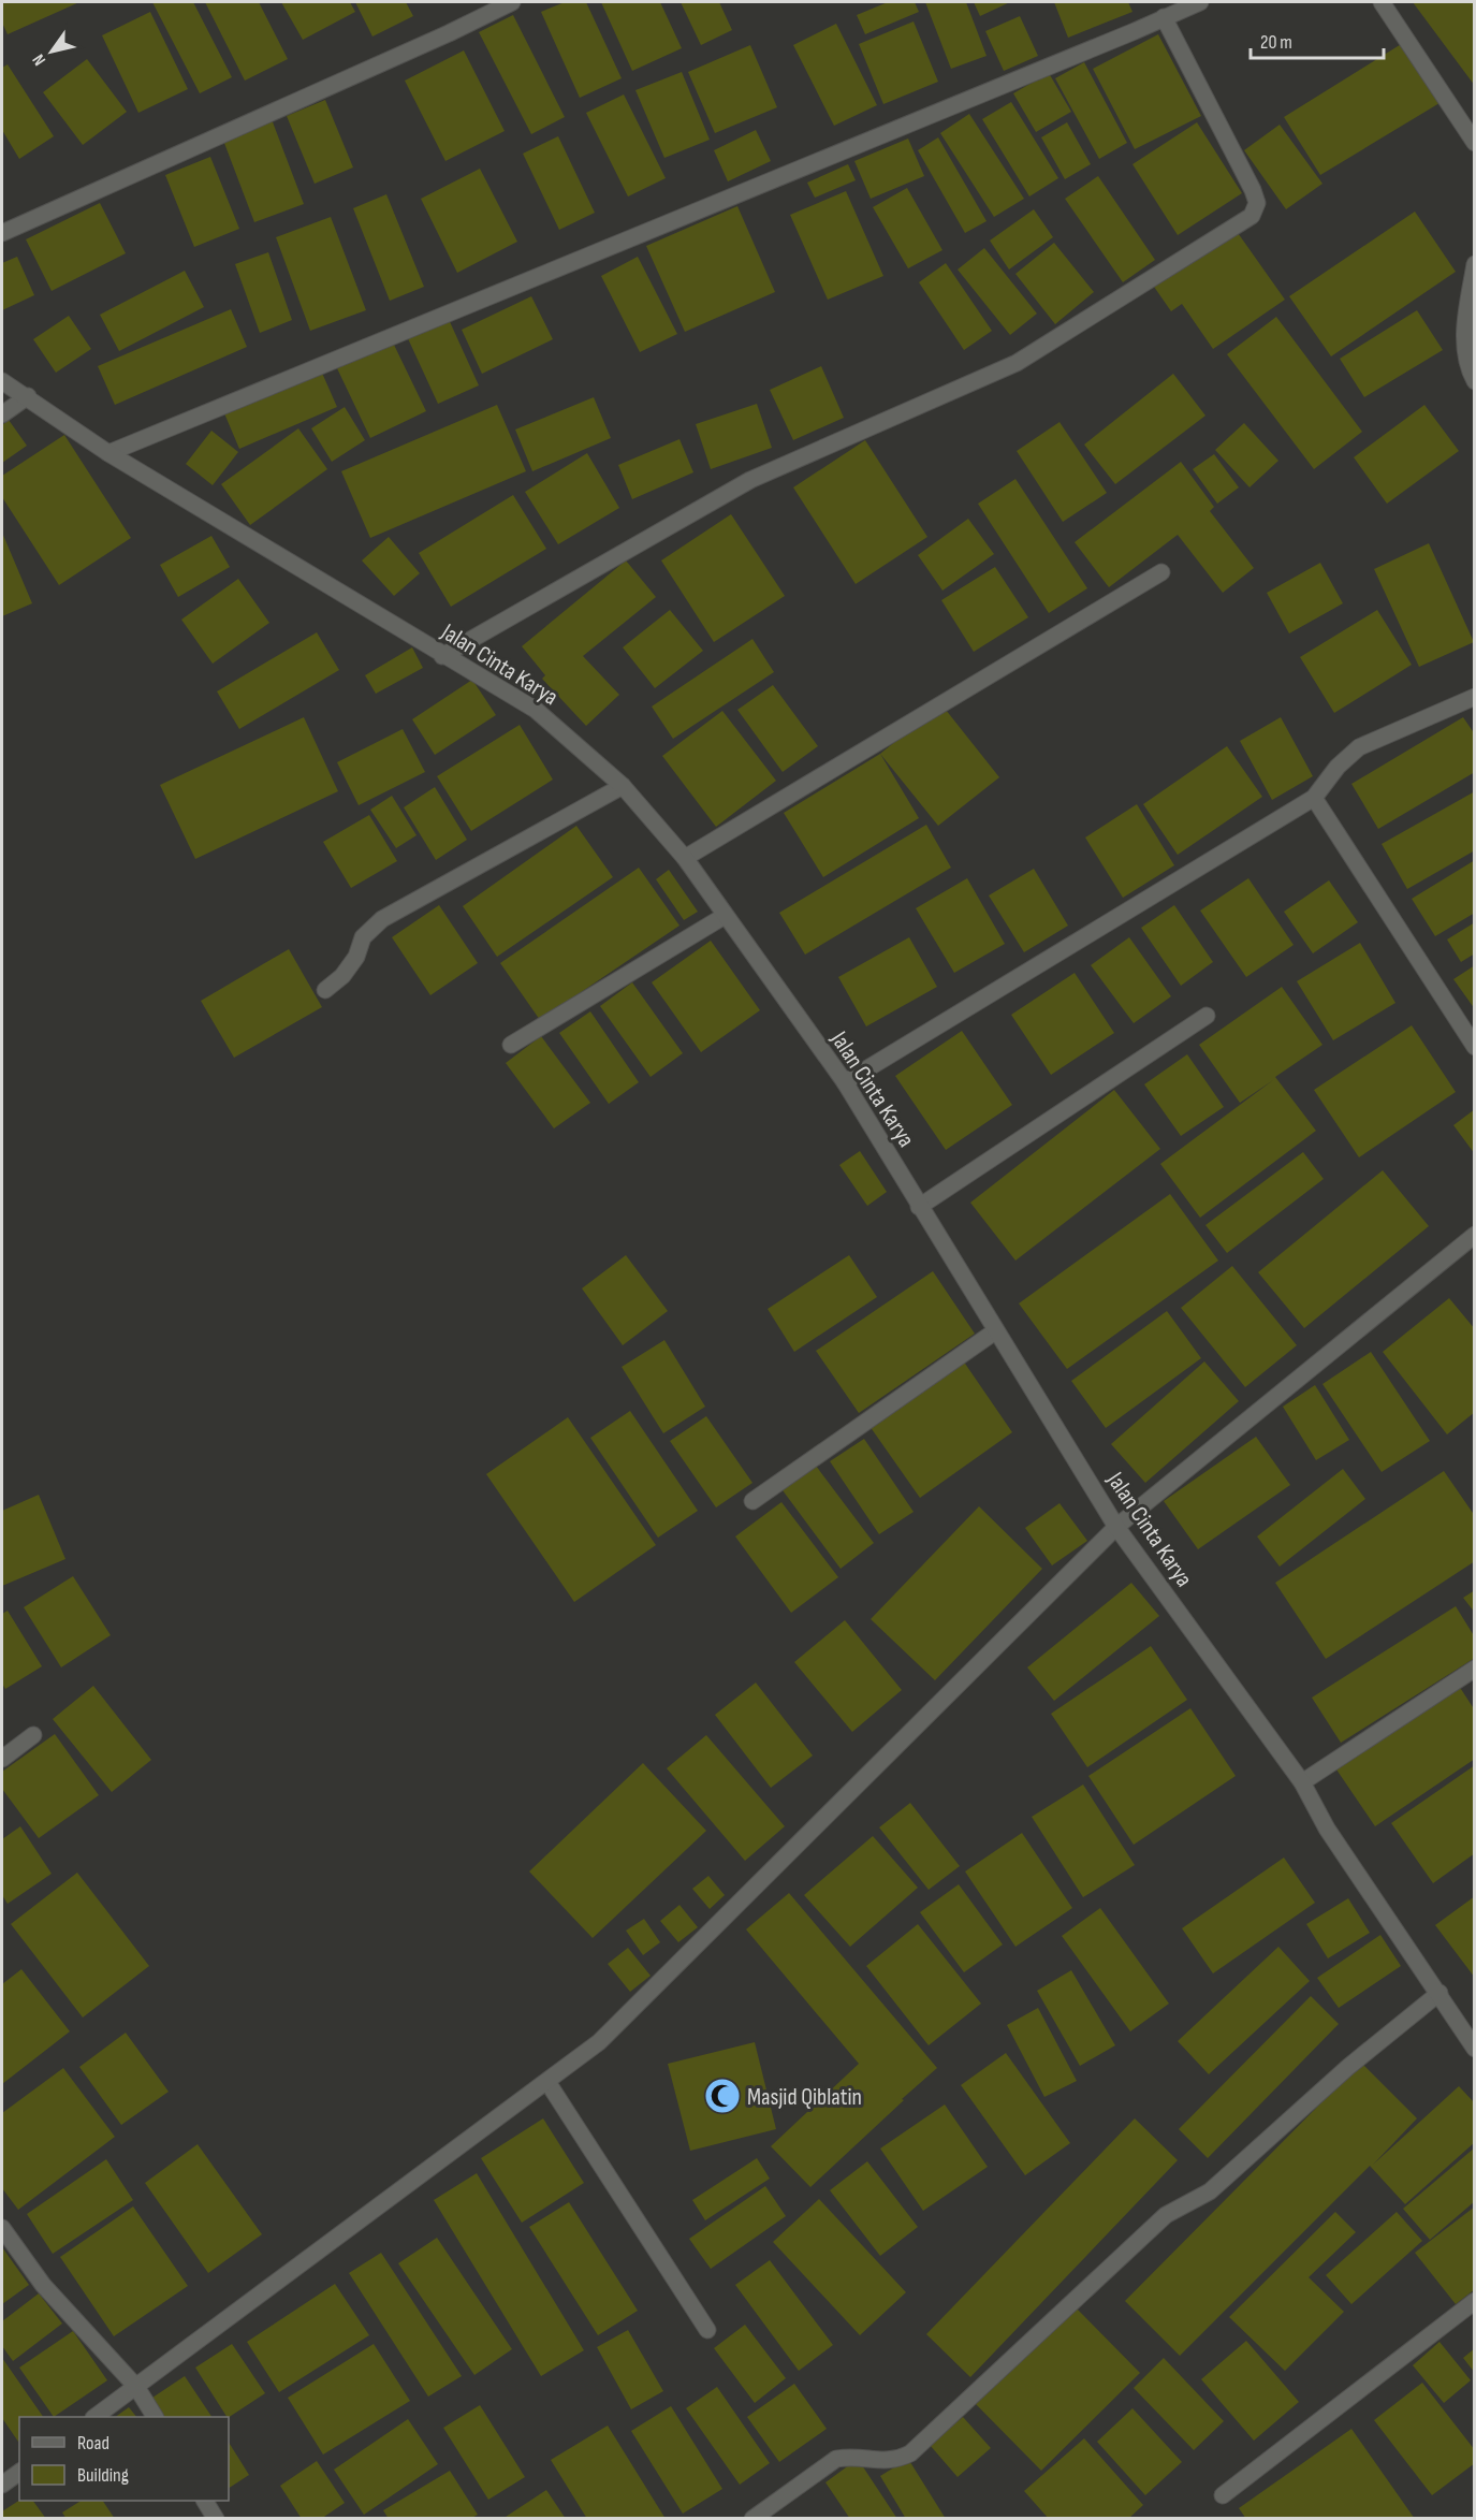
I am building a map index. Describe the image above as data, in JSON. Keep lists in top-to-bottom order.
{
  "streets": {
    "street": ["Jalan Cinta Karya"]
  },
  "places": {
    "mosque": ["Masjid Qiblatin"]
  },
  "legend": ["Road", "Building"],
  "scale_bar": "20 m",
  "north": "bottom left"
}
